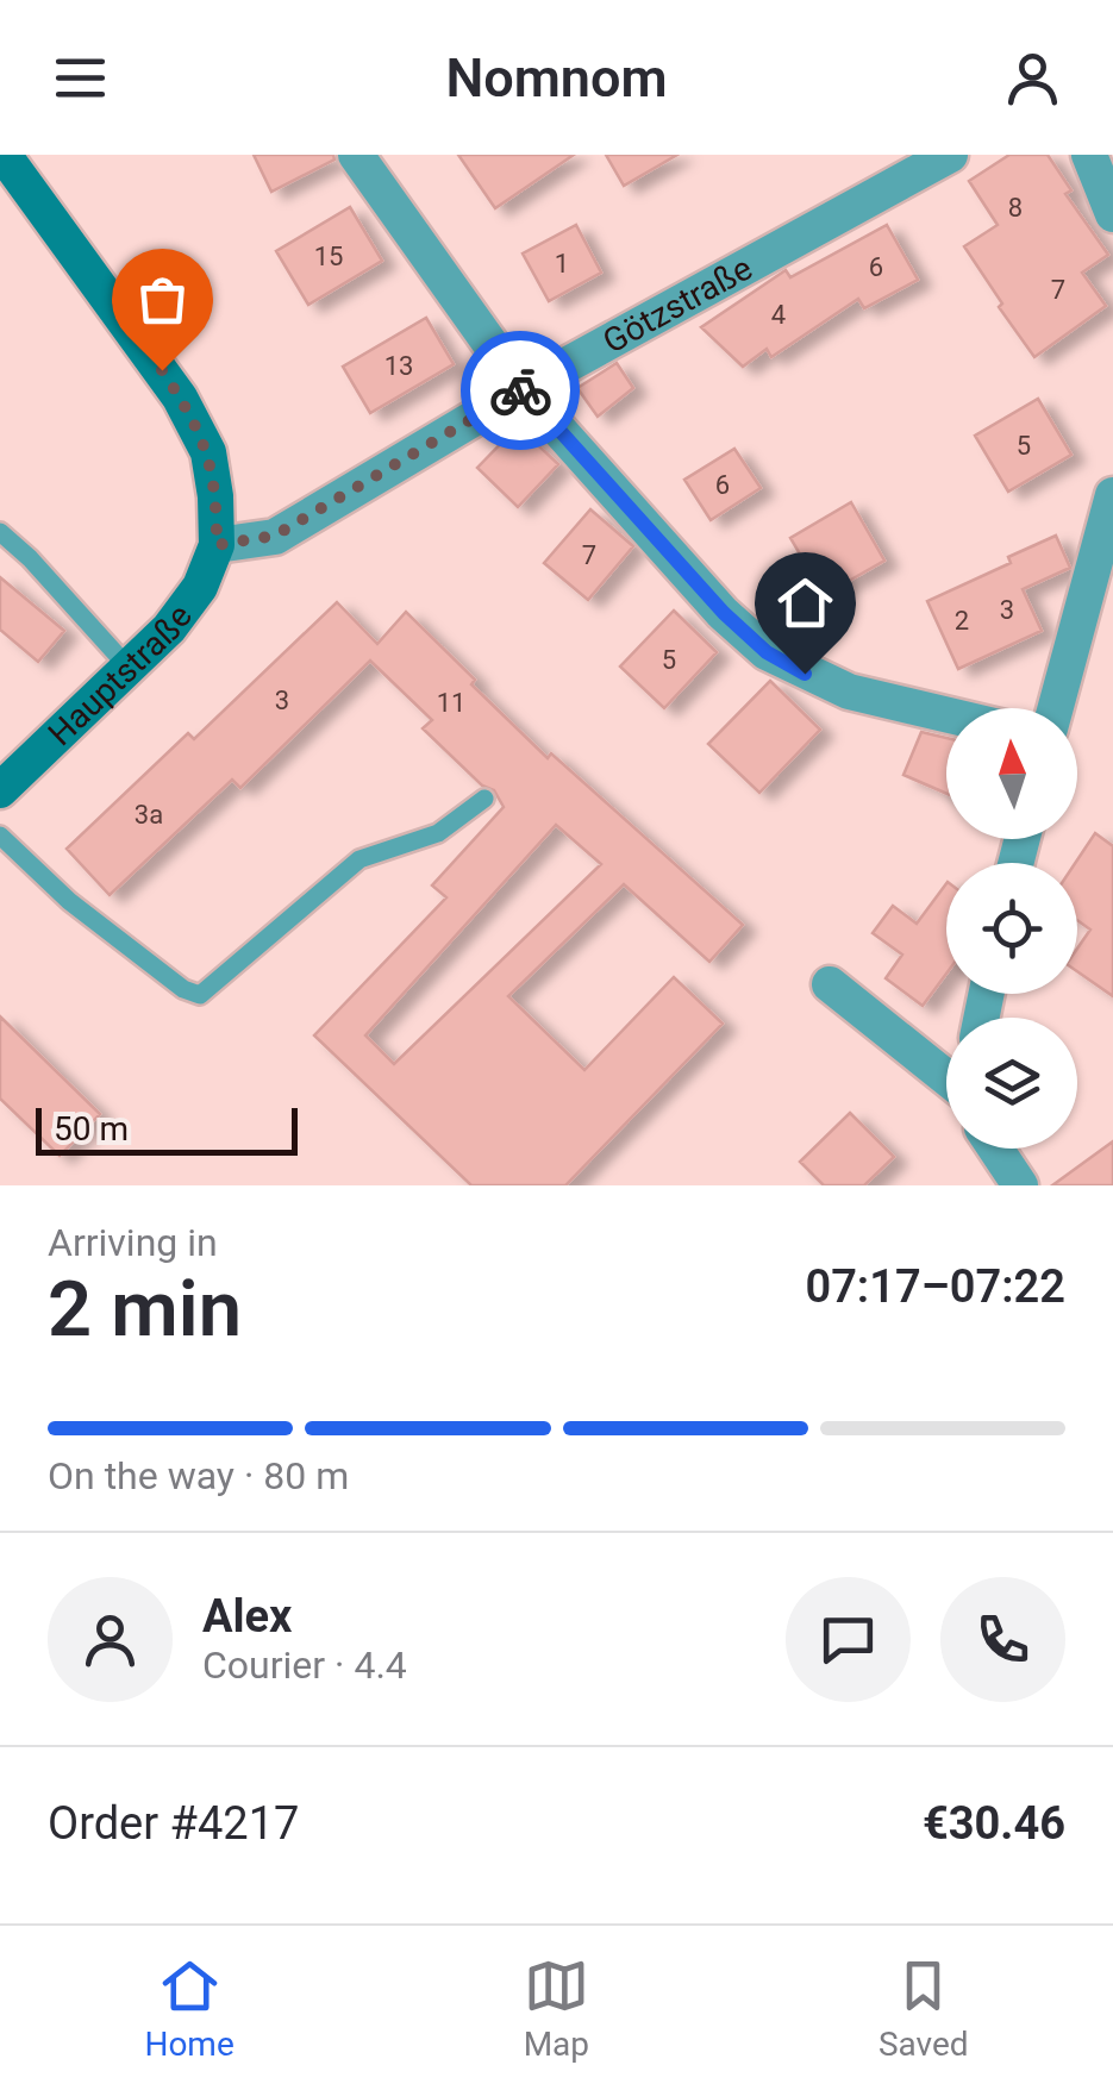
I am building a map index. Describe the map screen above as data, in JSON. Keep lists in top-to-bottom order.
{
  "streets": {
    "street": ["Götzstraße", "Hauptstraße"]
  },
  "crossings": [
    ["Götzstraße", "Hauptstraße"]
  ],
  "house_numbers": [
    "8",
    "15",
    "1",
    "6",
    "7",
    "4",
    "13",
    "5",
    "6",
    "7",
    "3",
    "2",
    "5",
    "3",
    "11",
    "3a"
  ],
  "scale_bar": "50 m",
  "north": "top",
  "page": {
    "header": "Nomnom",
    "scale": "50 m",
    "heading": ["2 min", "Arriving in", "07:17–07:22"],
    "panel": [
      "Alex",
      "Courier · 4.4",
      "Order #4217",
      "€30.46"
    ],
    "bar": "On the way · 80 m",
    "tabs": ["Home", "Map", "Saved"]
  }
}
